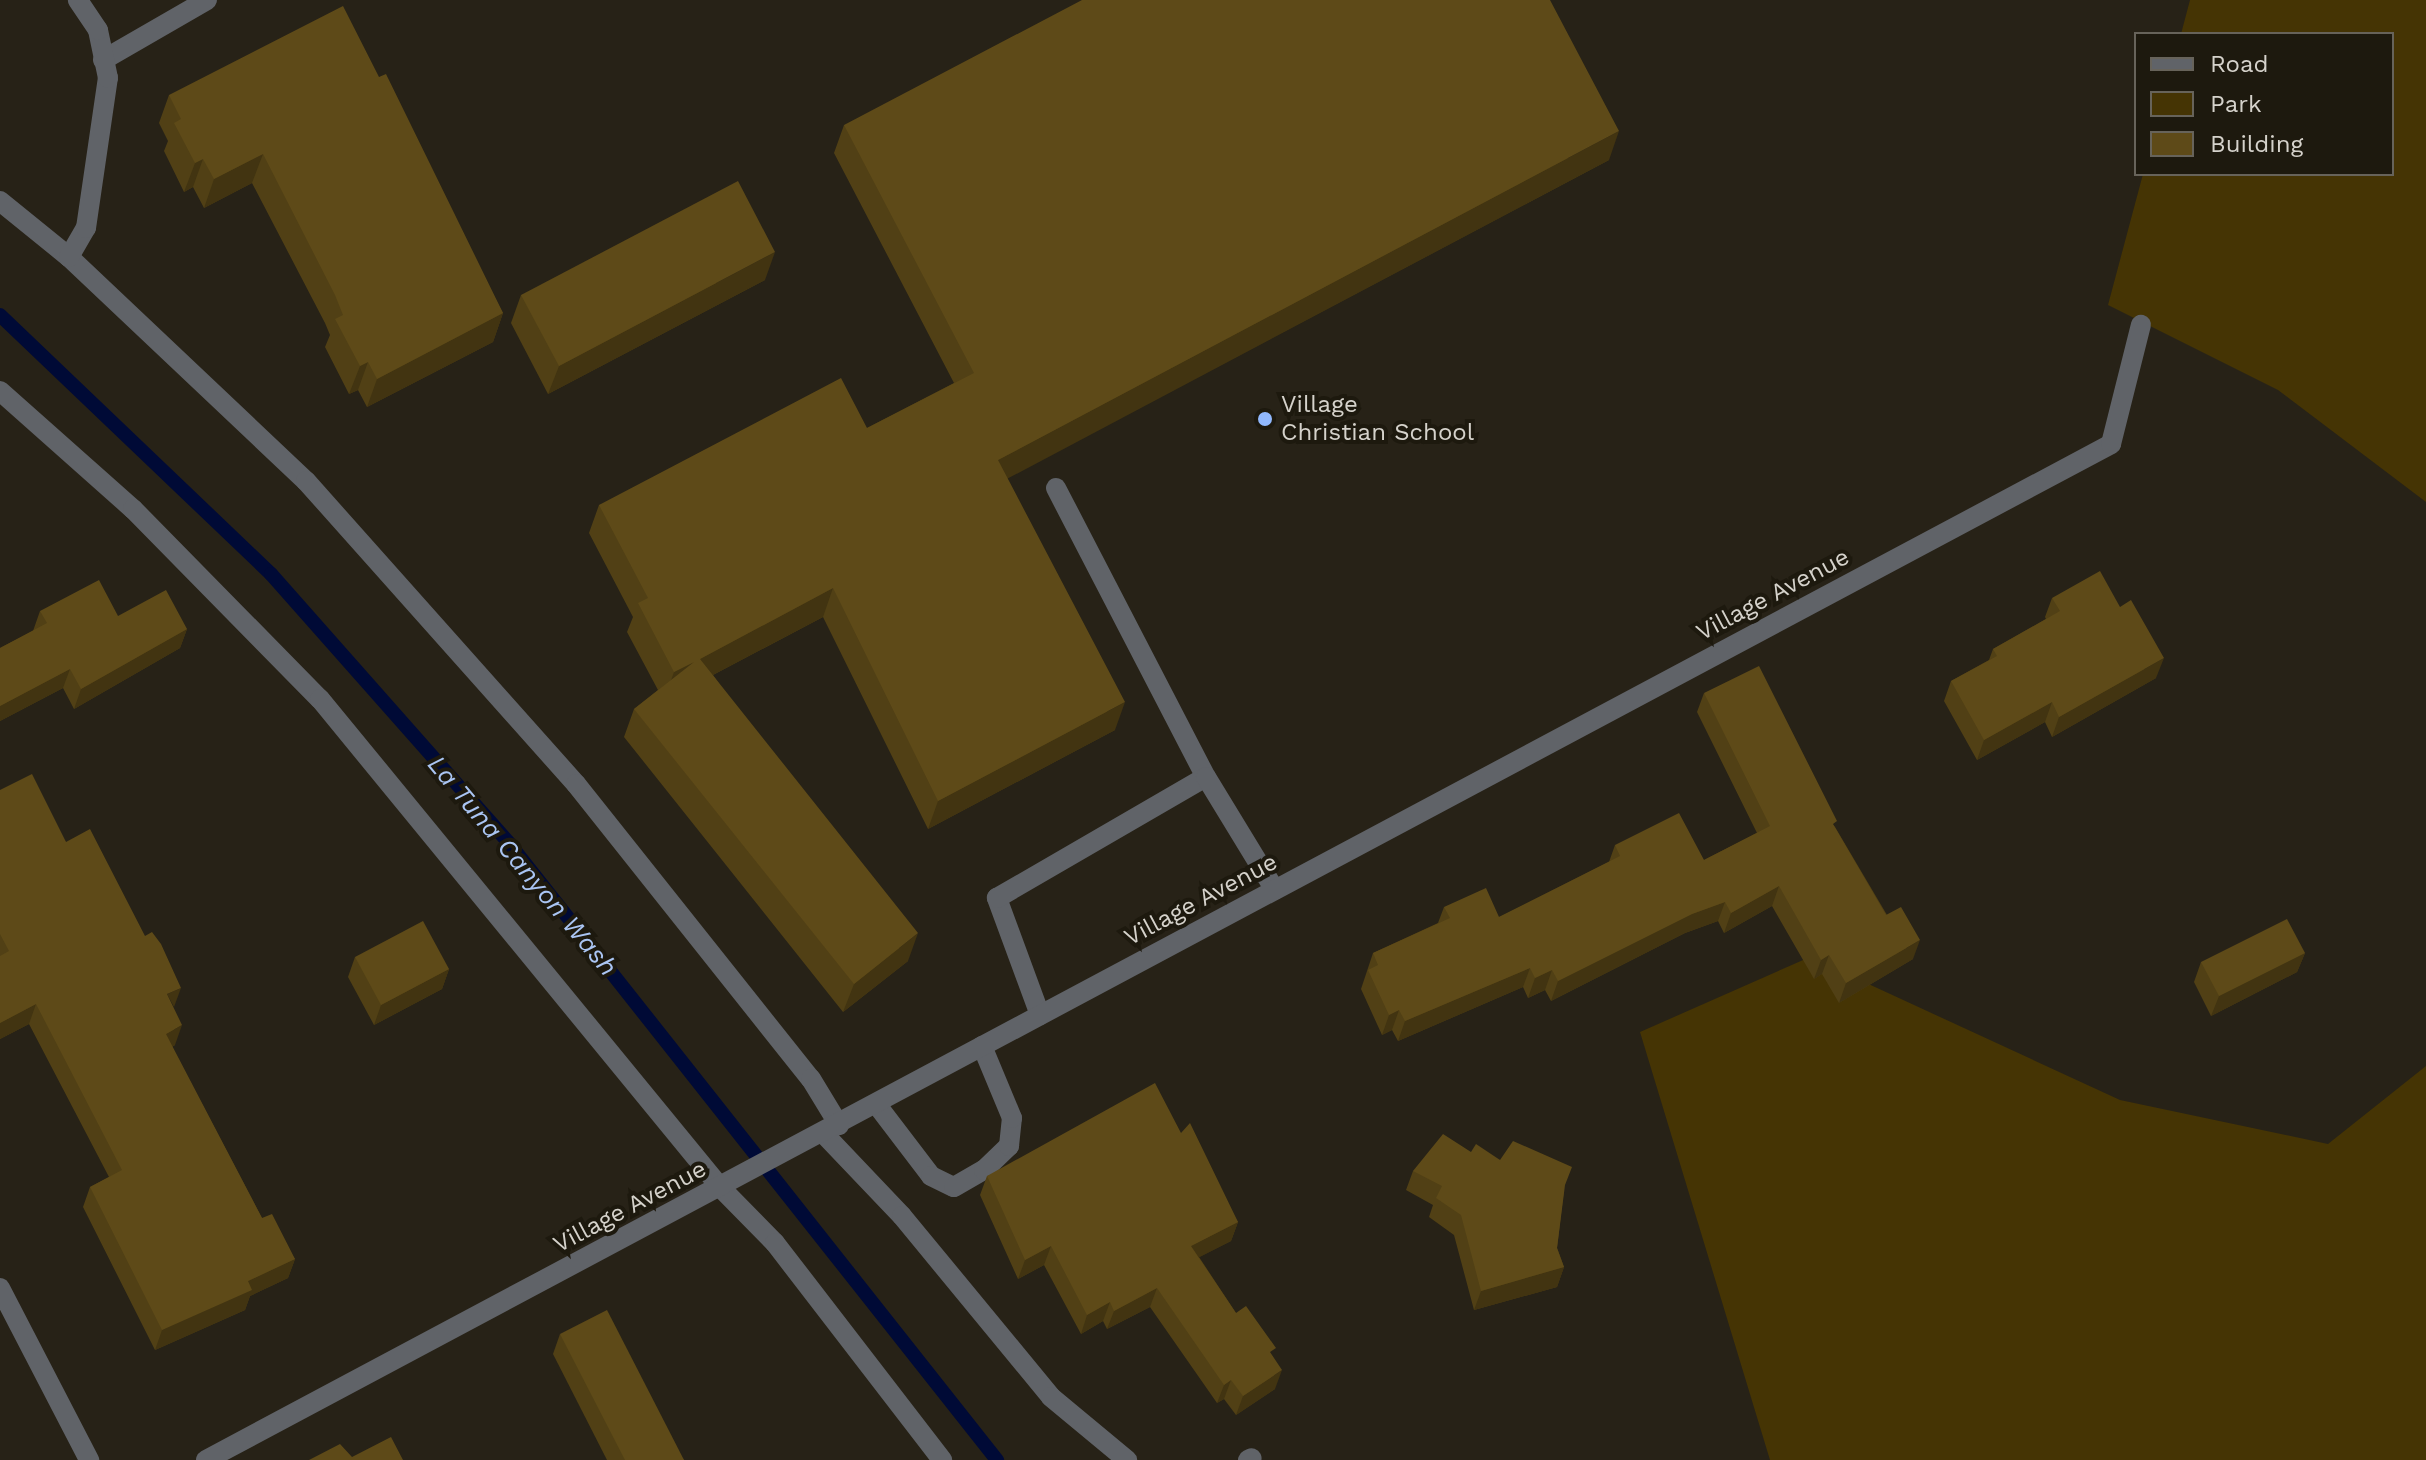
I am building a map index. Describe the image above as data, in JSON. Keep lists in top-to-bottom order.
{
  "streets": {
    "street": ["Village Avenue"]
  },
  "water": ["La Tuna Canyon Wash"],
  "places": ["Village Christian School"],
  "legend": ["Road", "Park", "Building"]
}
